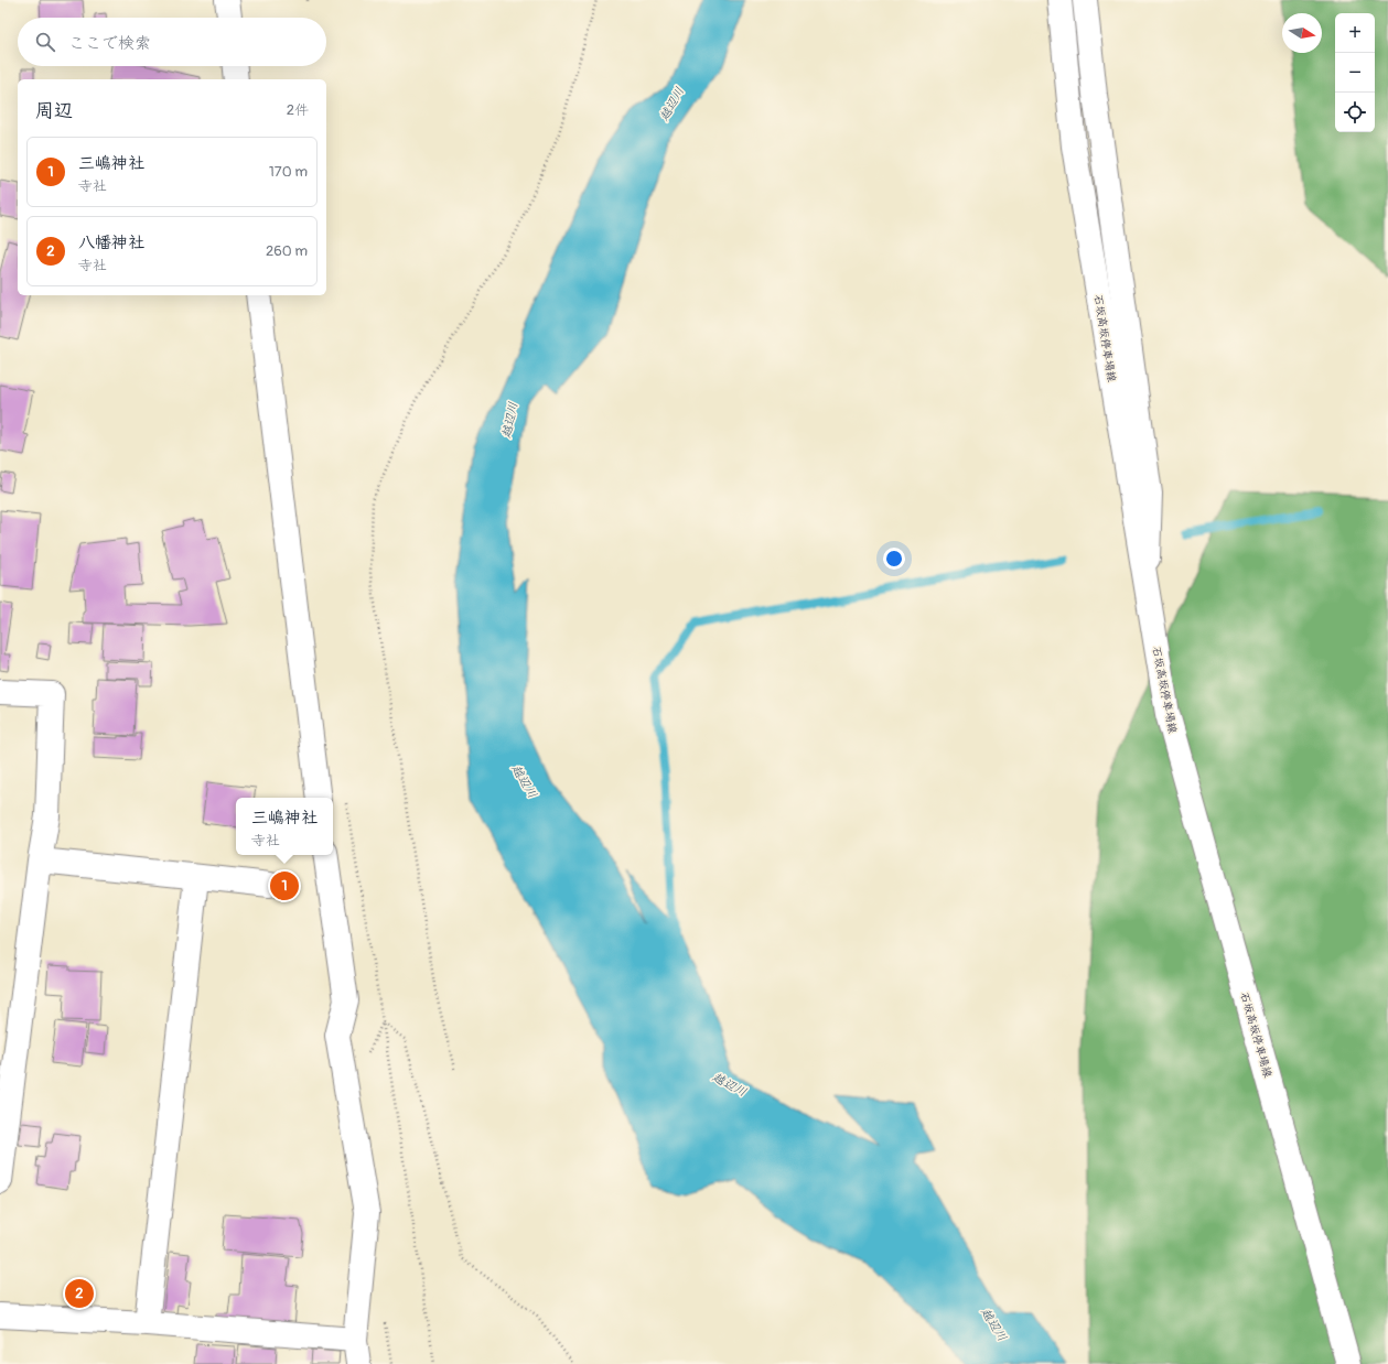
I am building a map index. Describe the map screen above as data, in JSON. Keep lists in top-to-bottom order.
{
  "streets": {
    "street": ["石坂高坂停車場線"]
  },
  "water": ["越辺川"],
  "north": "right",
  "page": {
    "map_buttons": ["+", "−"],
    "search": "ここで検索",
    "heading": ["周辺", "2件"],
    "list": [
      {
        "mark": "1",
        "name": "三嶋神社",
        "note": "寺社",
        "value": "170 m"
      },
      {
        "mark": "2",
        "name": "八幡神社",
        "note": "寺社",
        "value": "260 m"
      }
    ],
    "popup": ["三嶋神社", "寺社"],
    "pins": ["1", "2"]
  }
}
